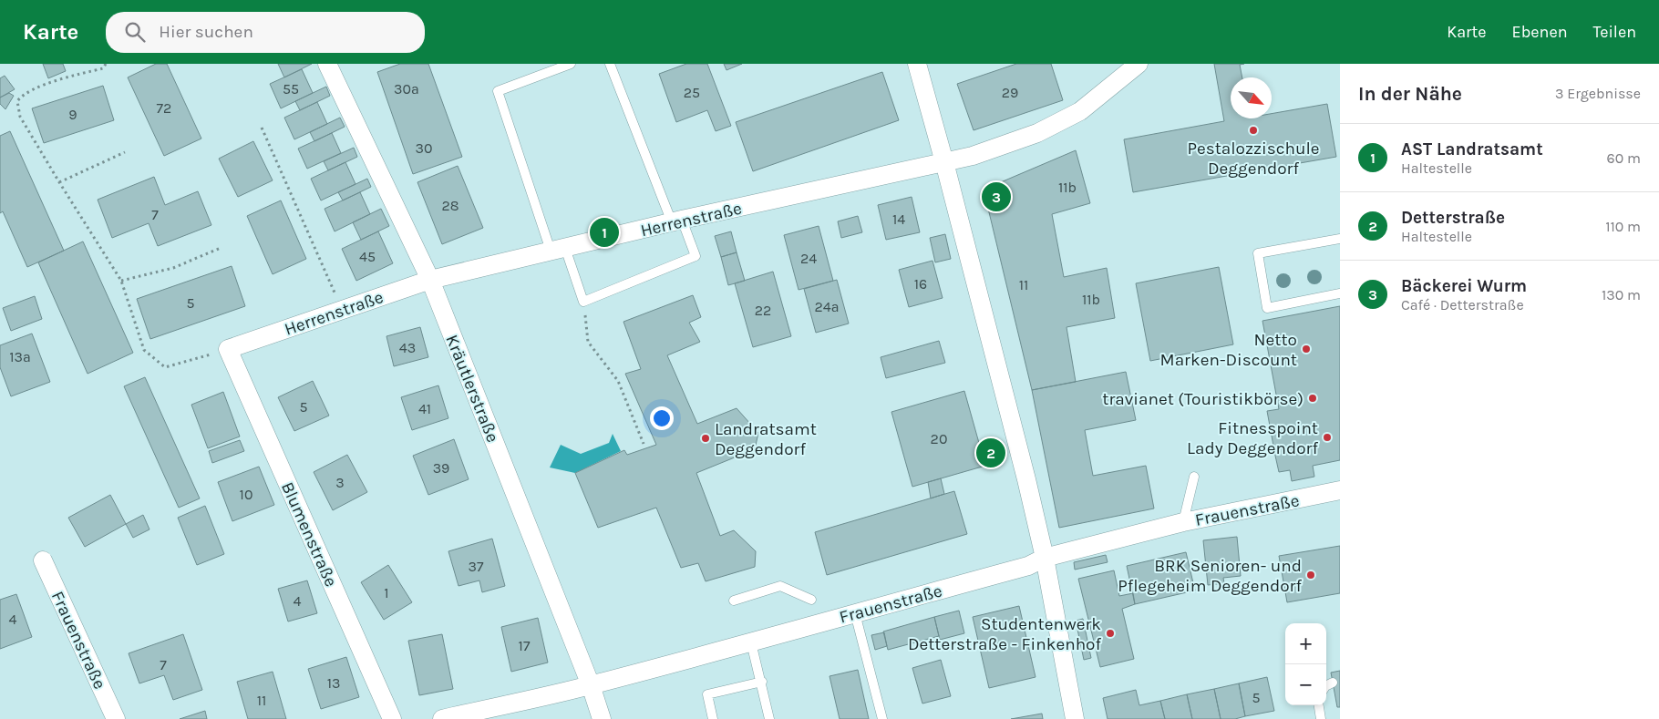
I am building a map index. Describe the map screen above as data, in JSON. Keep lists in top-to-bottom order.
{
  "streets": {
    "street": [
      "Herrenstraße",
      "Kräutlerstraße",
      "Frauenstraße",
      "Blumenstraße"
    ]
  },
  "crossings": [
    ["Herrenstraße", "Kräutlerstraße"],
    ["Herrenstraße", "Blumenstraße"],
    ["Kräutlerstraße", "Frauenstraße"]
  ],
  "places": [
    "Pestalozzischule Deggendorf",
    "Netto Marken-Discount",
    "travianet (Touristikbörse)",
    "Fitnesspoint Lady Deggendorf",
    "Landratsamt Deggendorf",
    "BRK Senioren- und Pflegeheim Deggendorf",
    "Studentenwerk Detterstraße - Finkenhof"
  ],
  "house_numbers": [
    "55",
    "30a",
    "25",
    "29",
    "72",
    "9",
    "30",
    "11b",
    "28",
    "7",
    "14",
    "45",
    "24",
    "16",
    "11",
    "11b",
    "5",
    "24a",
    "22",
    "43",
    "13a",
    "5",
    "41",
    "20",
    "39",
    "3",
    "10",
    "37",
    "1",
    "4",
    "4",
    "17",
    "7",
    "13",
    "5",
    "11"
  ],
  "north": "bottom right",
  "page": {
    "header": "Karte",
    "search": "Hier suchen",
    "nav": ["Karte", "Ebenen", "Teilen"],
    "heading": ["In der Nähe", "3 Ergebnisse"],
    "list": [
      {
        "mark": "1",
        "name": "AST Landratsamt",
        "note": "Haltestelle",
        "value": "60 m"
      },
      {
        "mark": "2",
        "name": "Detterstraße",
        "note": "Haltestelle",
        "value": "110 m"
      },
      {
        "mark": "3",
        "name": "Bäckerei Wurm",
        "note": "Café · Detterstraße",
        "value": "130 m"
      }
    ],
    "pins": ["3", "1", "2"],
    "map_buttons": ["+", "−"]
  }
}
